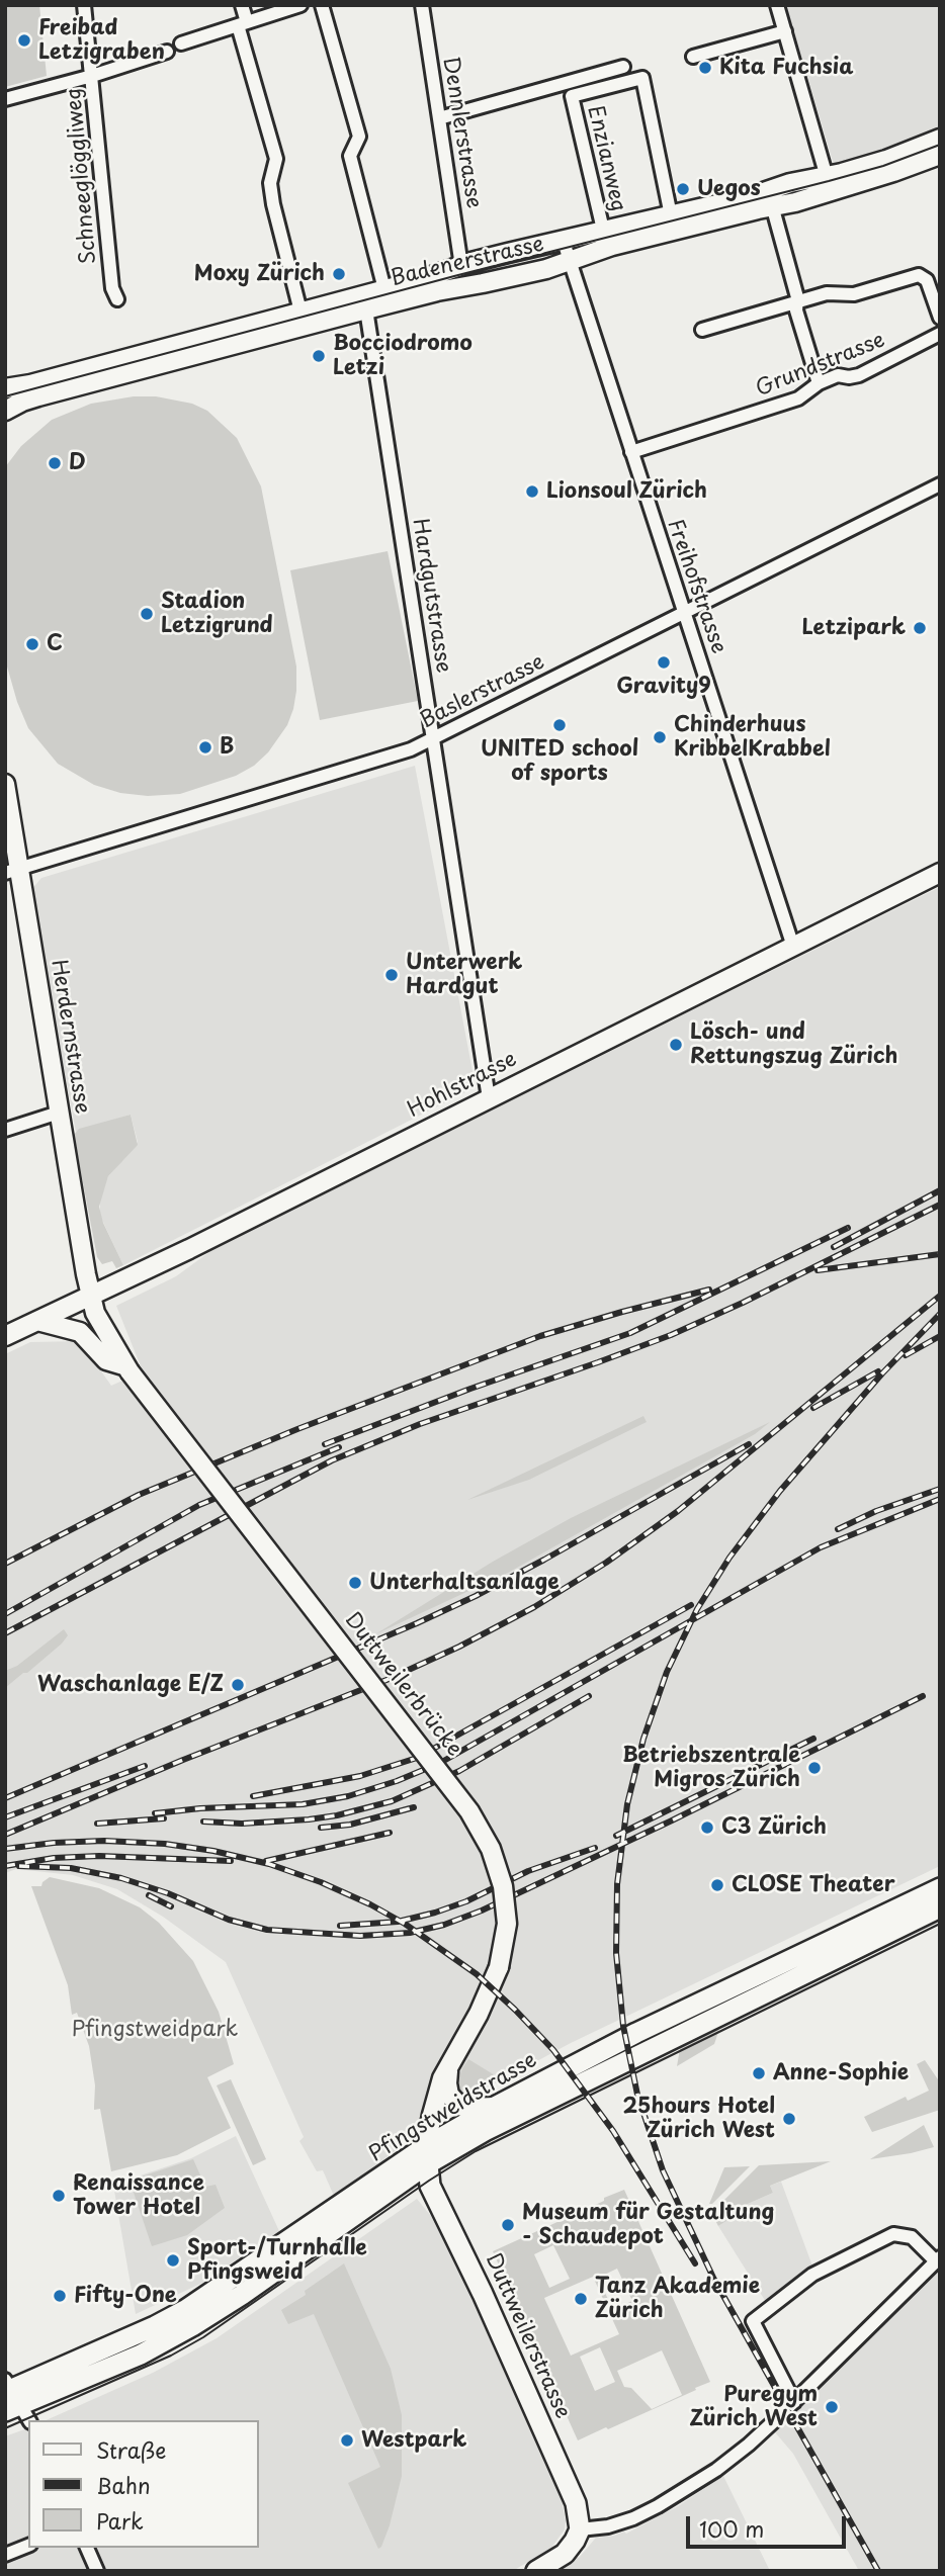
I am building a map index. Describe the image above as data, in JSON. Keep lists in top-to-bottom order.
{
  "streets": {
    "main road": ["Pfingstweidstrasse", "Duttweilerstrasse"],
    "street": [
      "Dennlerstrasse",
      "Enzianweg",
      "Schneeglöggliweg",
      "Badenerstrasse",
      "Grundstrasse",
      "Freihofstrasse",
      "Hardgutstrasse",
      "Baslerstrasse",
      "Herdernstrasse",
      "Hohlstrasse",
      "Duttweilerbrücke"
    ]
  },
  "crossings": [
    ["Dennlerstrasse", "Badenerstrasse"],
    ["Enzianweg", "Badenerstrasse"],
    ["Badenerstrasse", "Freihofstrasse"],
    ["Badenerstrasse", "Hardgutstrasse"],
    ["Grundstrasse", "Freihofstrasse"],
    ["Freihofstrasse", "Baslerstrasse"],
    ["Freihofstrasse", "Hohlstrasse"],
    ["Hardgutstrasse", "Baslerstrasse"],
    ["Hardgutstrasse", "Hohlstrasse"],
    ["Baslerstrasse", "Herdernstrasse"],
    ["Herdernstrasse", "Hohlstrasse"],
    ["Herdernstrasse", "Duttweilerbrücke"],
    ["Hohlstrasse", "Duttweilerbrücke"],
    ["Duttweilerbrücke", "Pfingstweidstrasse"],
    ["Duttweilerbrücke", "Duttweilerstrasse"],
    ["Pfingstweidstrasse", "Duttweilerstrasse"]
  ],
  "parks": ["Pfingstweidpark"],
  "places": [
    "Freibad Letzigraben",
    "Kita Fuchsia",
    "Uegos",
    "Moxy Zürich",
    "Bocciodromo Letzi",
    "D",
    "Lionsoul Zürich",
    "Stadion Letzigrund",
    "Letzipark",
    "C",
    "Gravity9",
    "UNITED school of sports",
    "Chinderhuus KribbelKrabbel",
    "B",
    "Unterwerk Hardgut",
    "Lösch- und Rettungszug Zürich",
    "Unterhaltsanlage",
    "Waschanlage E/Z",
    "Betriebszentrale Migros Zürich",
    "C3 Zürich",
    "CLOSE Theater",
    "Anne-Sophie",
    "25hours Hotel Zürich West",
    "Renaissance Tower Hotel",
    "Museum für Gestaltung - Schaudepot",
    "Sport-/Turnhalle Pfingsweid",
    "Fifty-One",
    "Tanz Akademie Zürich",
    "Puregym Zürich West",
    "Westpark"
  ],
  "legend": ["Straße", "Bahn", "Park"],
  "scale_bar": "100 m"
}
